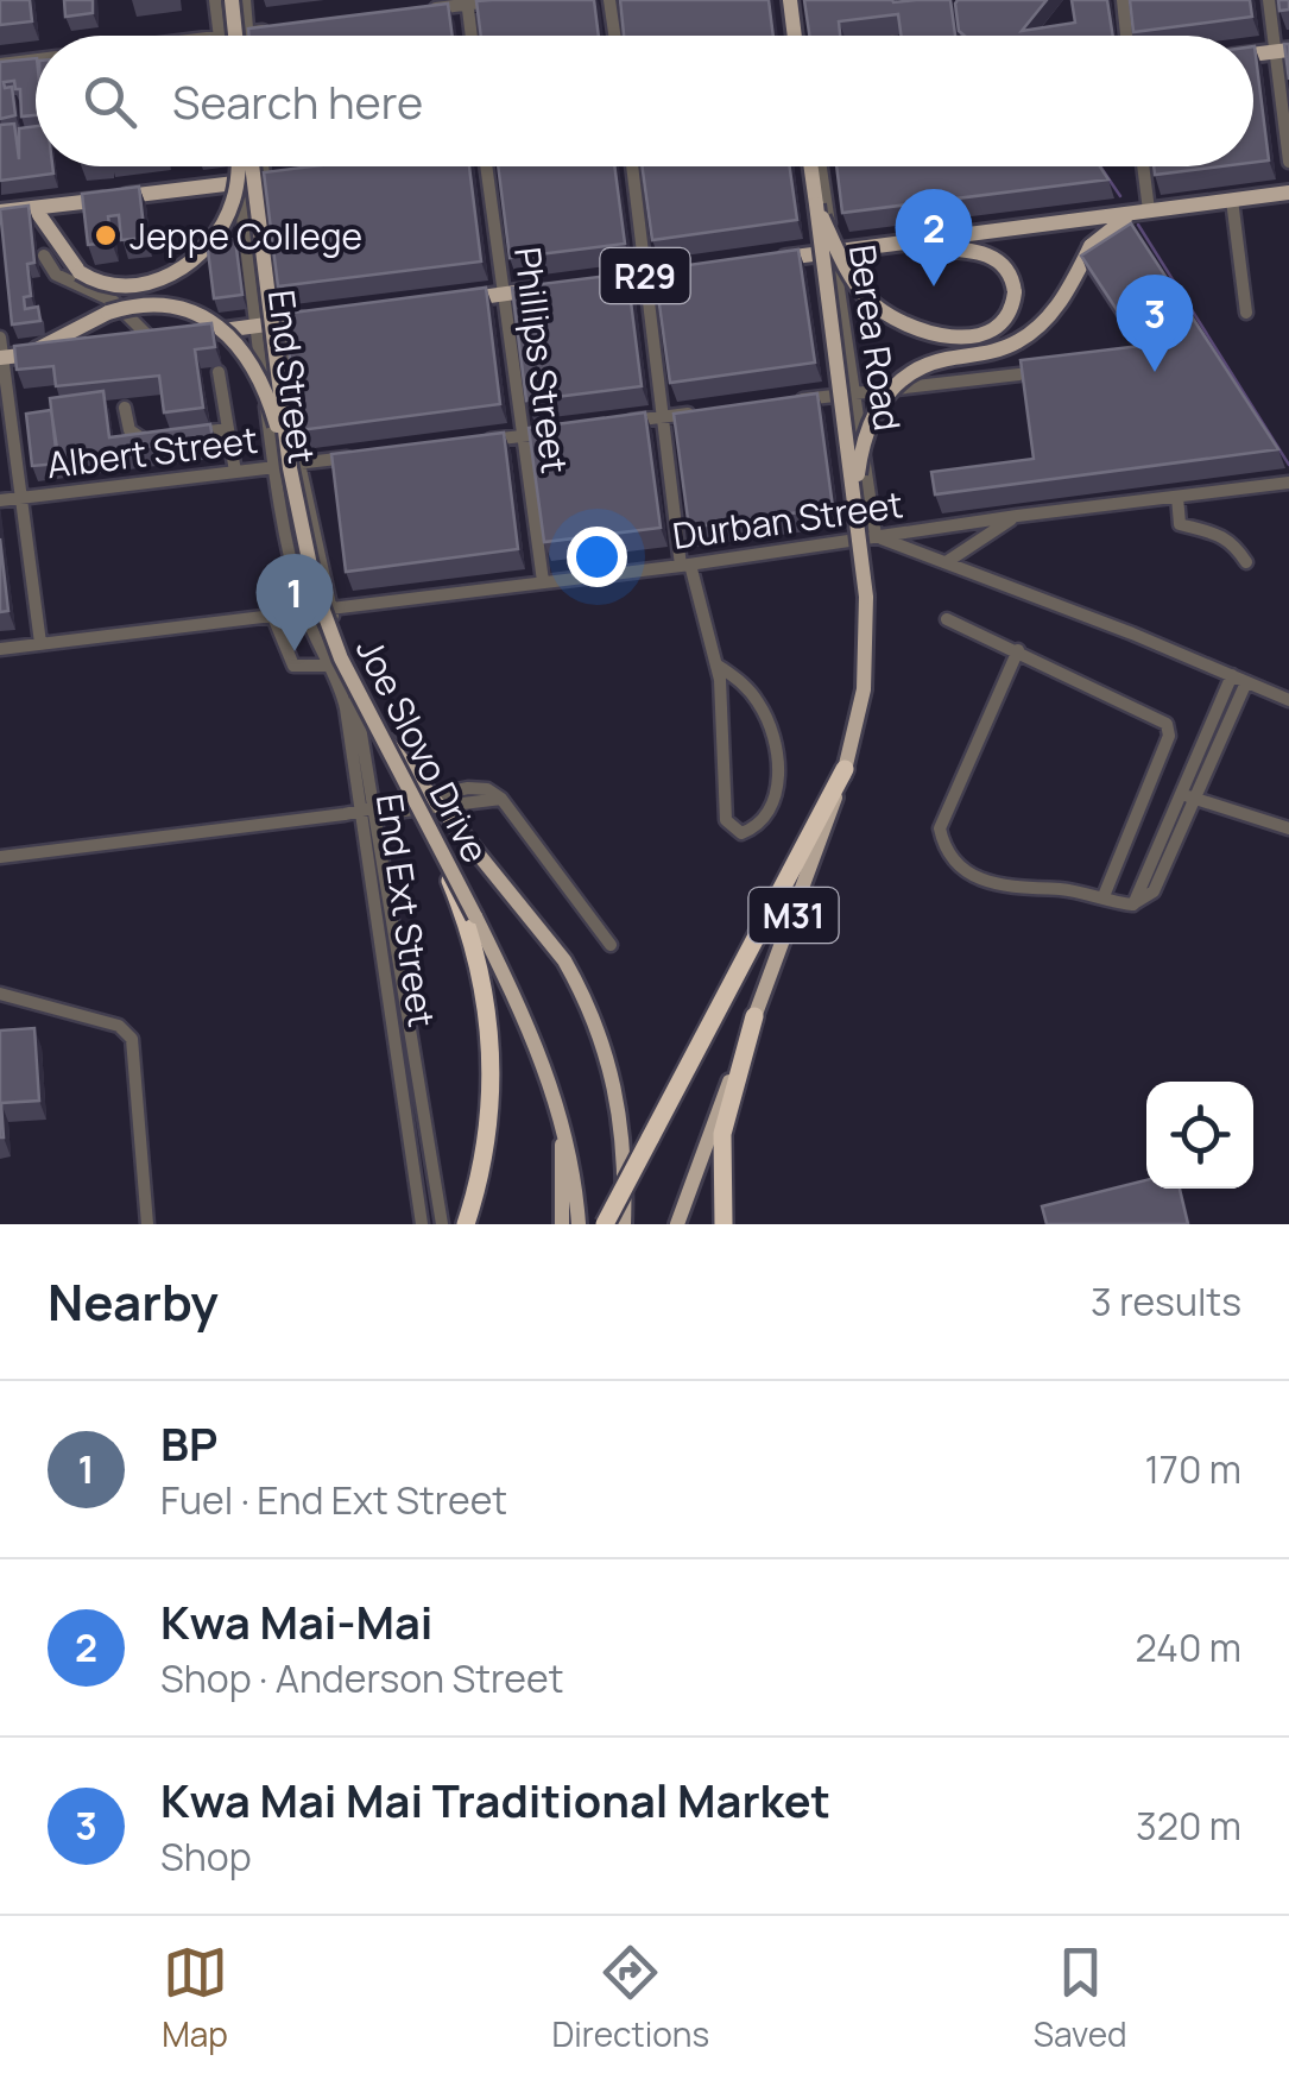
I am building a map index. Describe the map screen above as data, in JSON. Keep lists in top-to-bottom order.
{
  "streets": {
    "main road": ["R29", "Joe Slovo Drive", "M31"],
    "street": [
      "Berea Road",
      "Phillips Street",
      "End Street",
      "Albert Street",
      "Durban Street",
      "End Ext Street"
    ]
  },
  "crossings": [
    ["Berea Road", "Durban Street"],
    ["Phillips Street", "Durban Street"],
    ["End Street", "Albert Street"],
    ["End Street", "Durban Street"],
    ["End Street", "Joe Slovo Drive"],
    ["End Street", "End Ext Street"],
    ["Albert Street", "Joe Slovo Drive"],
    ["Durban Street", "End Ext Street"]
  ],
  "places": ["Jeppe College"],
  "page": {
    "search": "Search here",
    "pins": ["2", "3", "1"],
    "heading": ["Nearby", "3 results"],
    "list": [
      {
        "mark": "1",
        "name": "BP",
        "note": "Fuel · End Ext Street",
        "value": "170 m"
      },
      {
        "mark": "2",
        "name": "Kwa Mai-Mai",
        "note": "Shop · Anderson Street",
        "value": "240 m"
      },
      {
        "mark": "3",
        "name": "Kwa Mai Mai Traditional Market",
        "note": "Shop",
        "value": "320 m"
      }
    ],
    "nav": ["Map", "Directions", "Saved"]
  }
}
